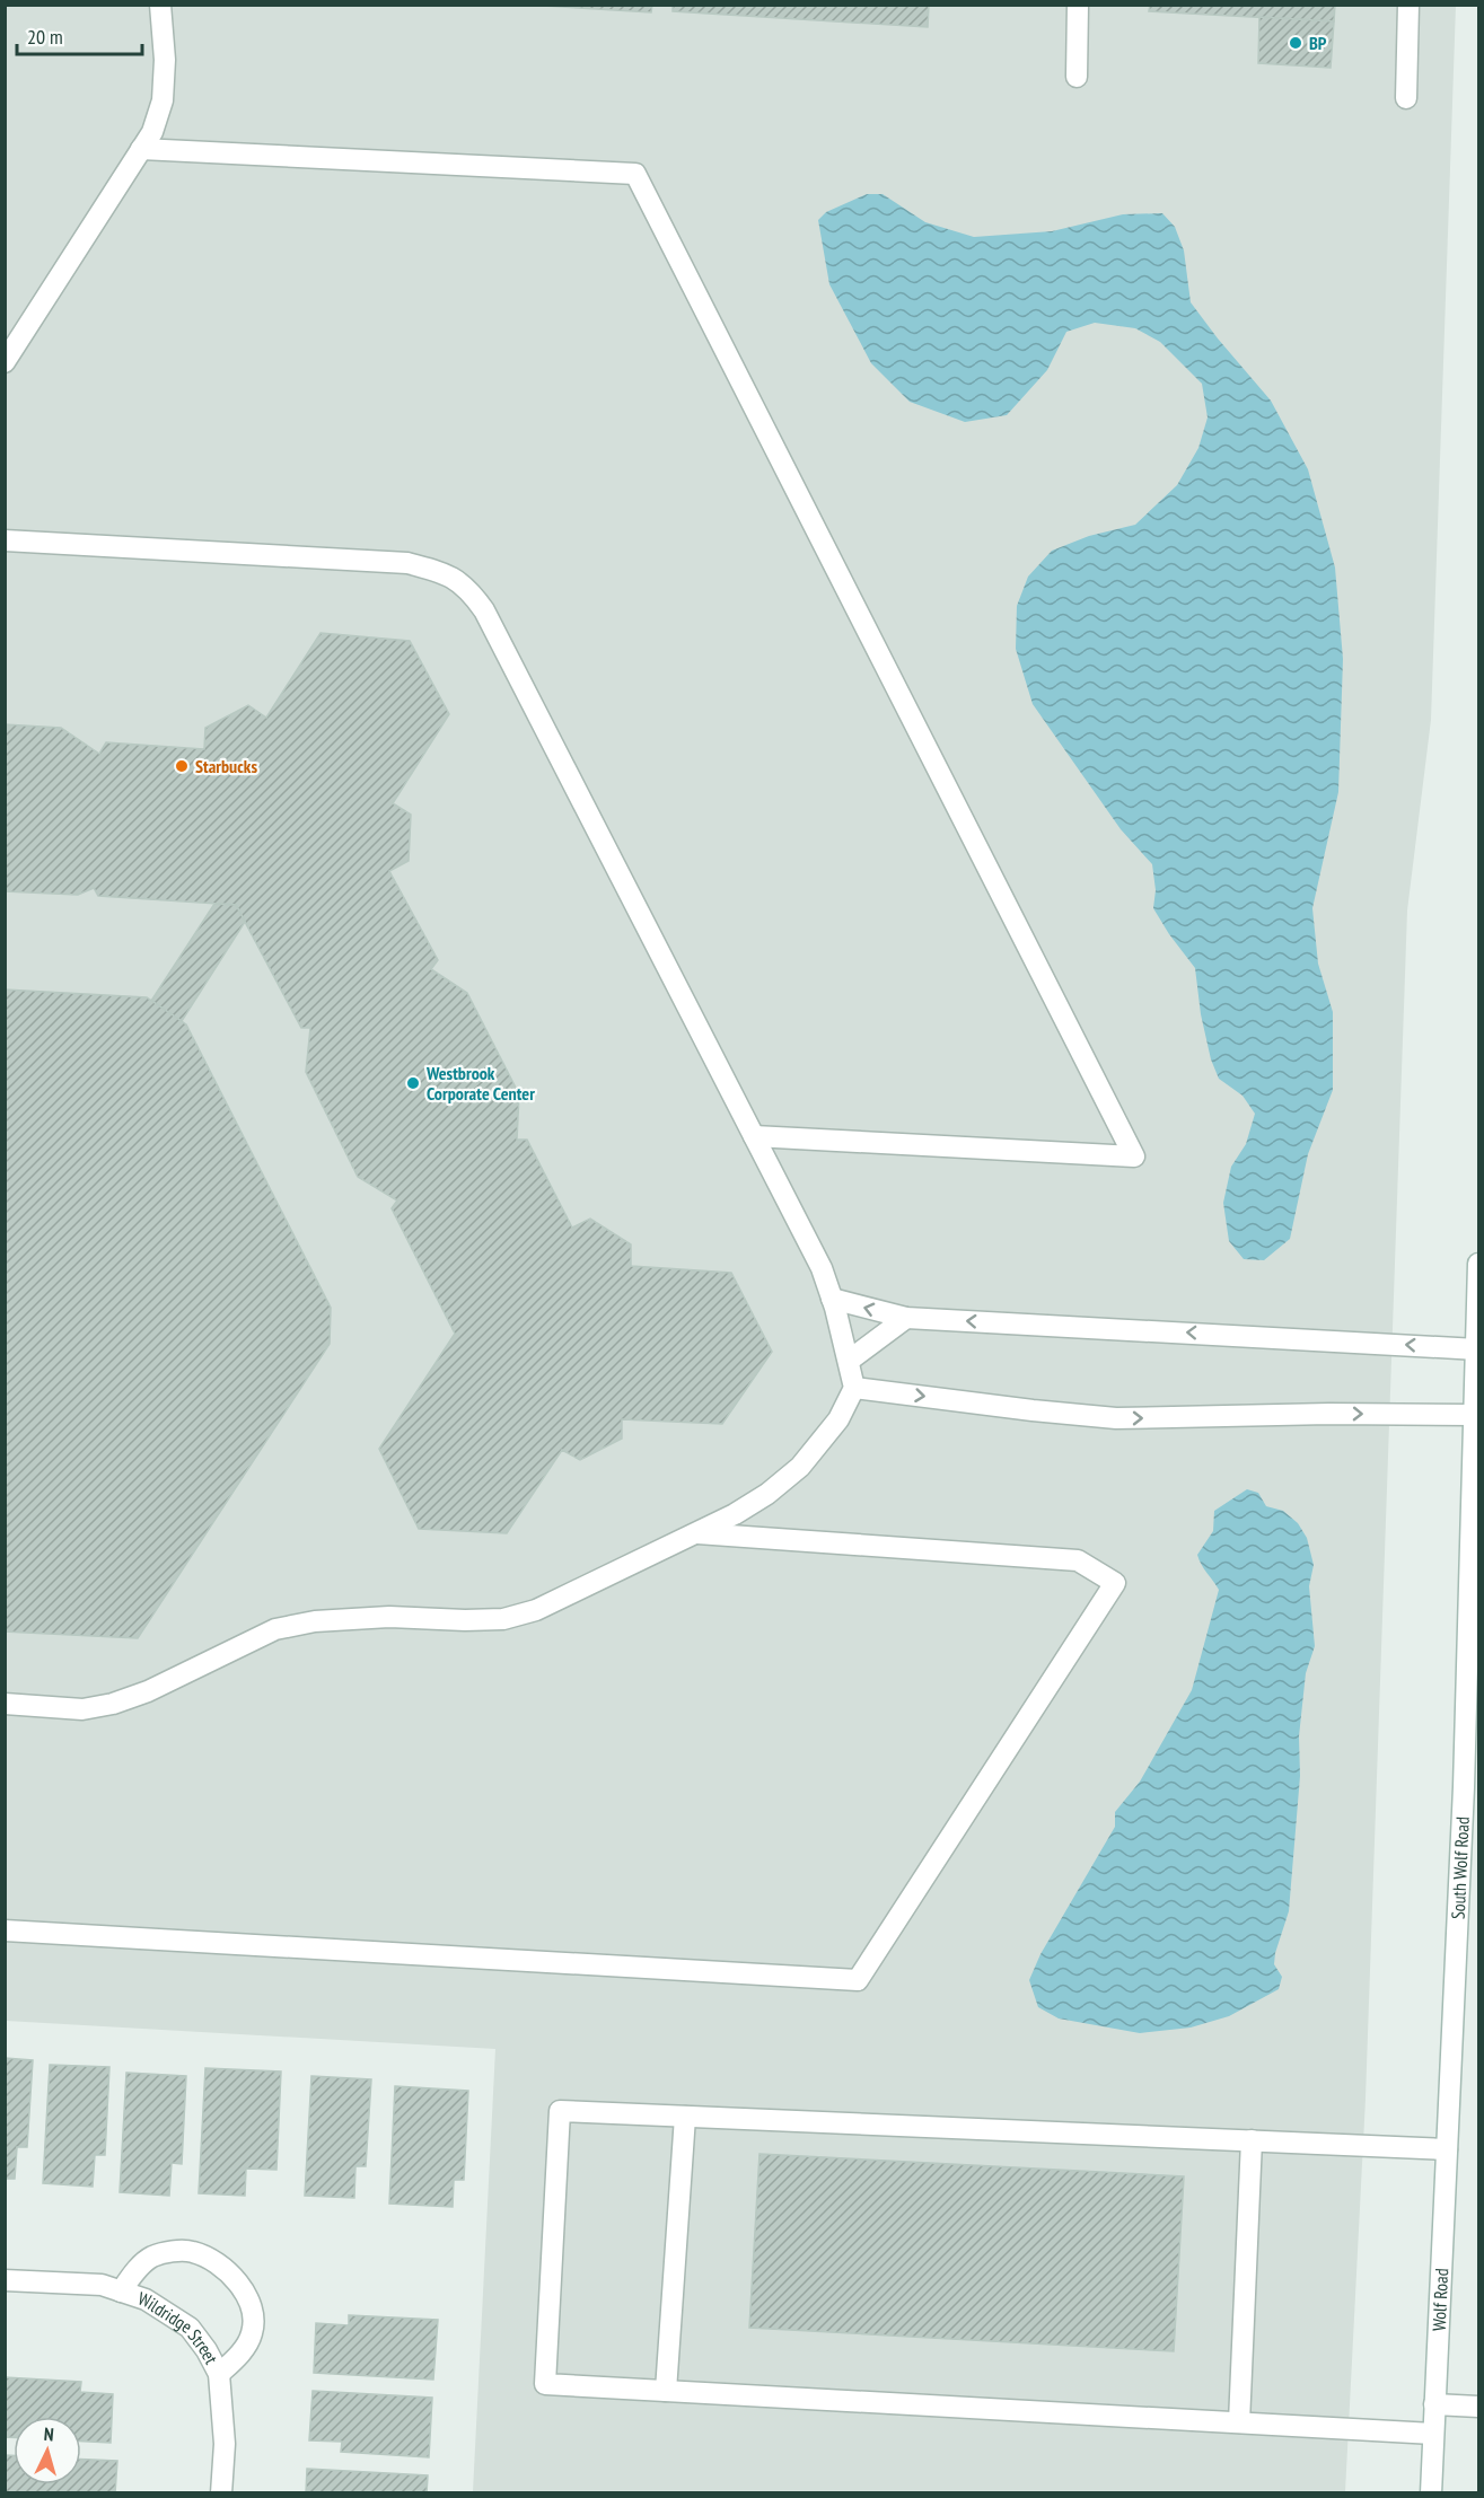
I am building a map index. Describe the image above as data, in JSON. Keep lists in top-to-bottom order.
{
  "streets": {
    "main road": ["South Wolf Road", "Wolf Road", "Wildridge Street"]
  },
  "crossings": [
    ["South Wolf Road", "Wolf Road"]
  ],
  "places": ["BP", "Starbucks", "Westbrook Corporate Center"],
  "scale_bar": "20 m",
  "north": "top"
}
